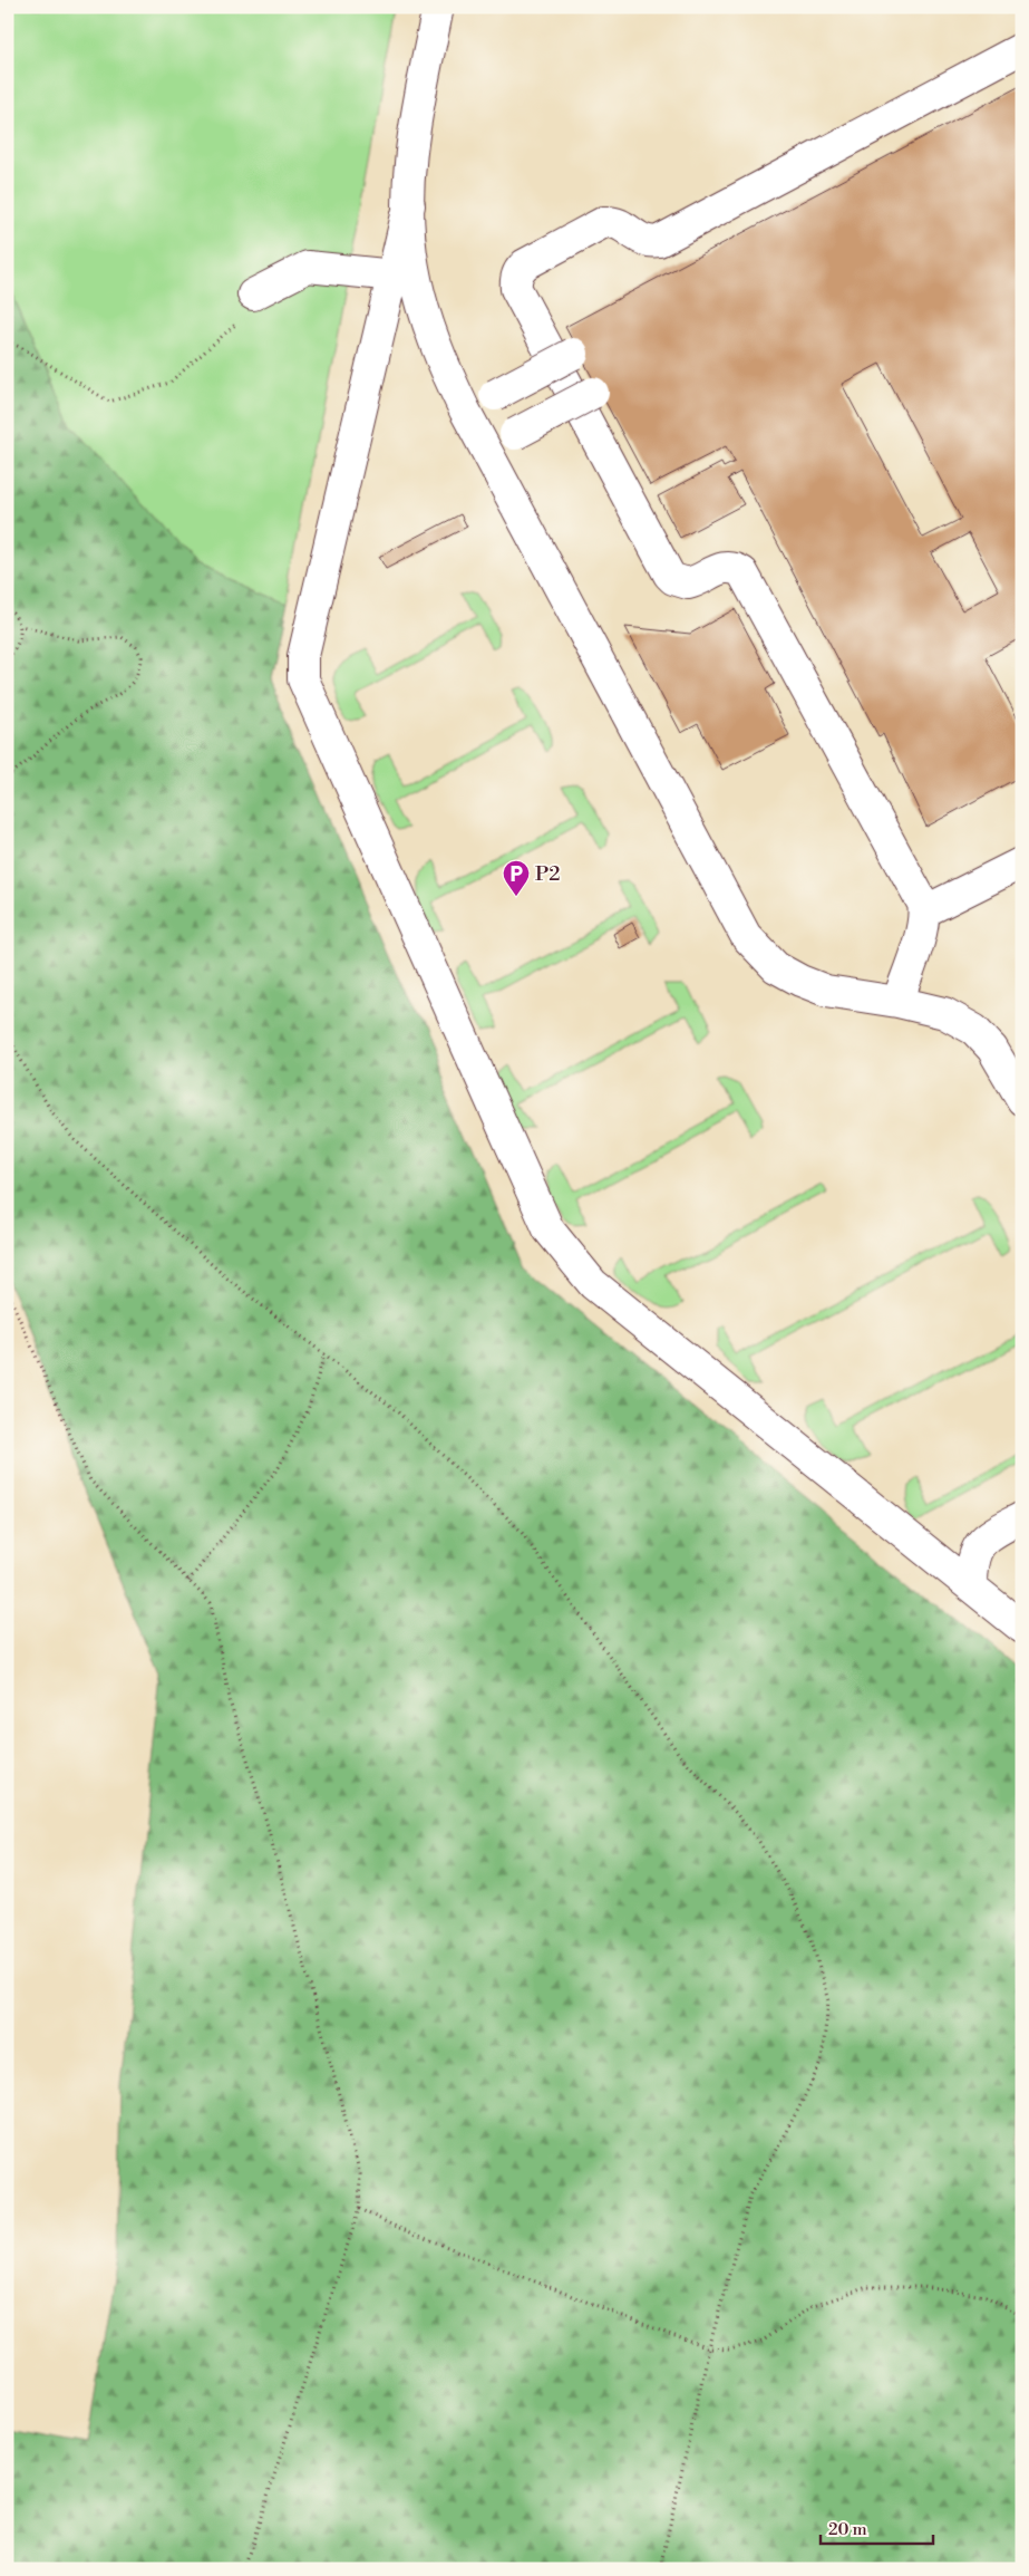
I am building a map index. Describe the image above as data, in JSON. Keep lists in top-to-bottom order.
{
  "places": {
    "parking": ["P2"]
  },
  "scale_bar": "20 m"
}
